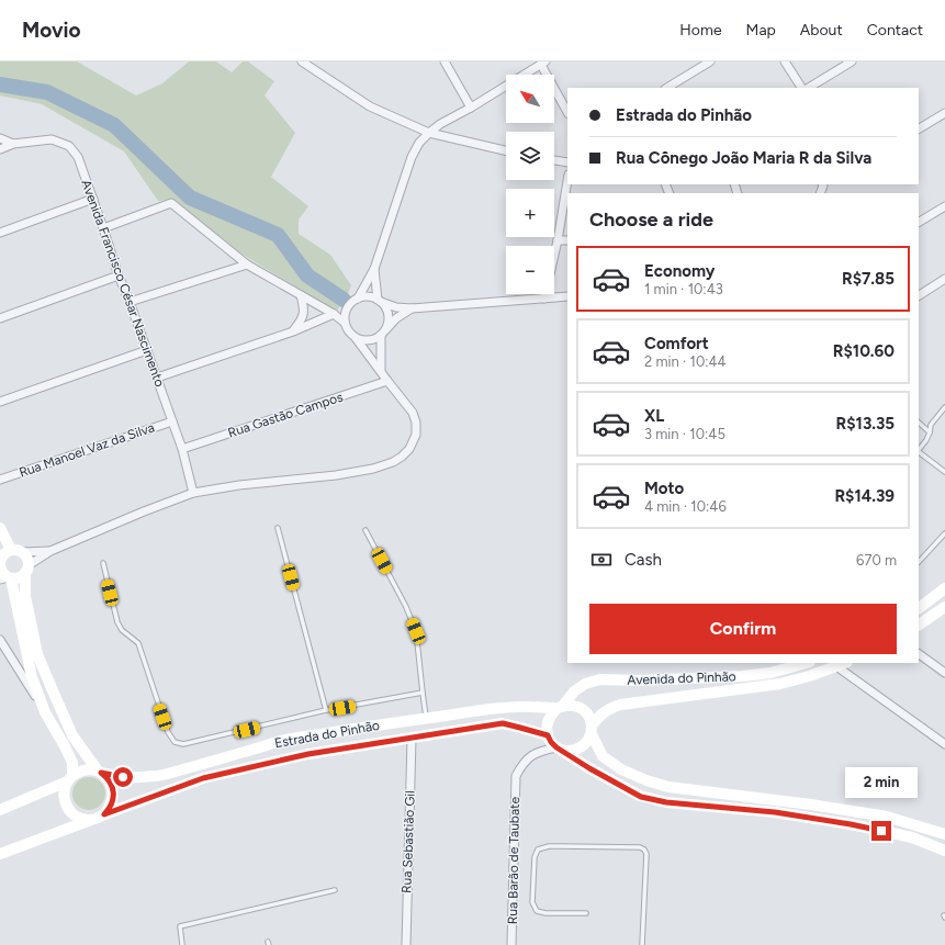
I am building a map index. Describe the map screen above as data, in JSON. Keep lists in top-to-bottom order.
{
  "streets": {
    "street": [
      "Avenida Francisco César Nascimento",
      "Rua Gastão Campos",
      "Rua Manoel Vaz da Silva",
      "Avenida do Pinhão",
      "Estrada do Pinhão",
      "Rua Sebastião Gil",
      "Rua Barão de Taubate"
    ]
  },
  "crossings": [
    ["Avenida Francisco César Nascimento", "Rua Gastão Campos"],
    ["Avenida Francisco César Nascimento", "Rua Manoel Vaz da Silva"],
    ["Avenida do Pinhão", "Estrada do Pinhão"],
    ["Avenida do Pinhão", "Rua Barão de Taubate"],
    ["Estrada do Pinhão", "Rua Sebastião Gil"],
    ["Estrada do Pinhão", "Rua Barão de Taubate"]
  ],
  "north": "top left",
  "page": {
    "header": "Movio",
    "nav": [
      "Home",
      "Map",
      "About",
      "Contact"
    ],
    "map_buttons": ["+", "−"],
    "banner": ["Estrada do Pinhão", "Rua Cônego João Maria R da Silva"],
    "heading": "Choose a ride",
    "list": [
      {
        "name": "Economy",
        "note": "1 min · 10:43",
        "value": "R$7.85"
      },
      {
        "name": "Comfort",
        "note": "2 min · 10:44",
        "value": "R$10.60"
      },
      {
        "name": "XL",
        "note": "3 min · 10:45",
        "value": "R$13.35"
      },
      {
        "name": "Moto",
        "note": "4 min · 10:46",
        "value": "R$14.39"
      }
    ],
    "pay": ["Cash", "670 m"],
    "buttons": "Confirm",
    "bubble": "2 min"
  }
}
